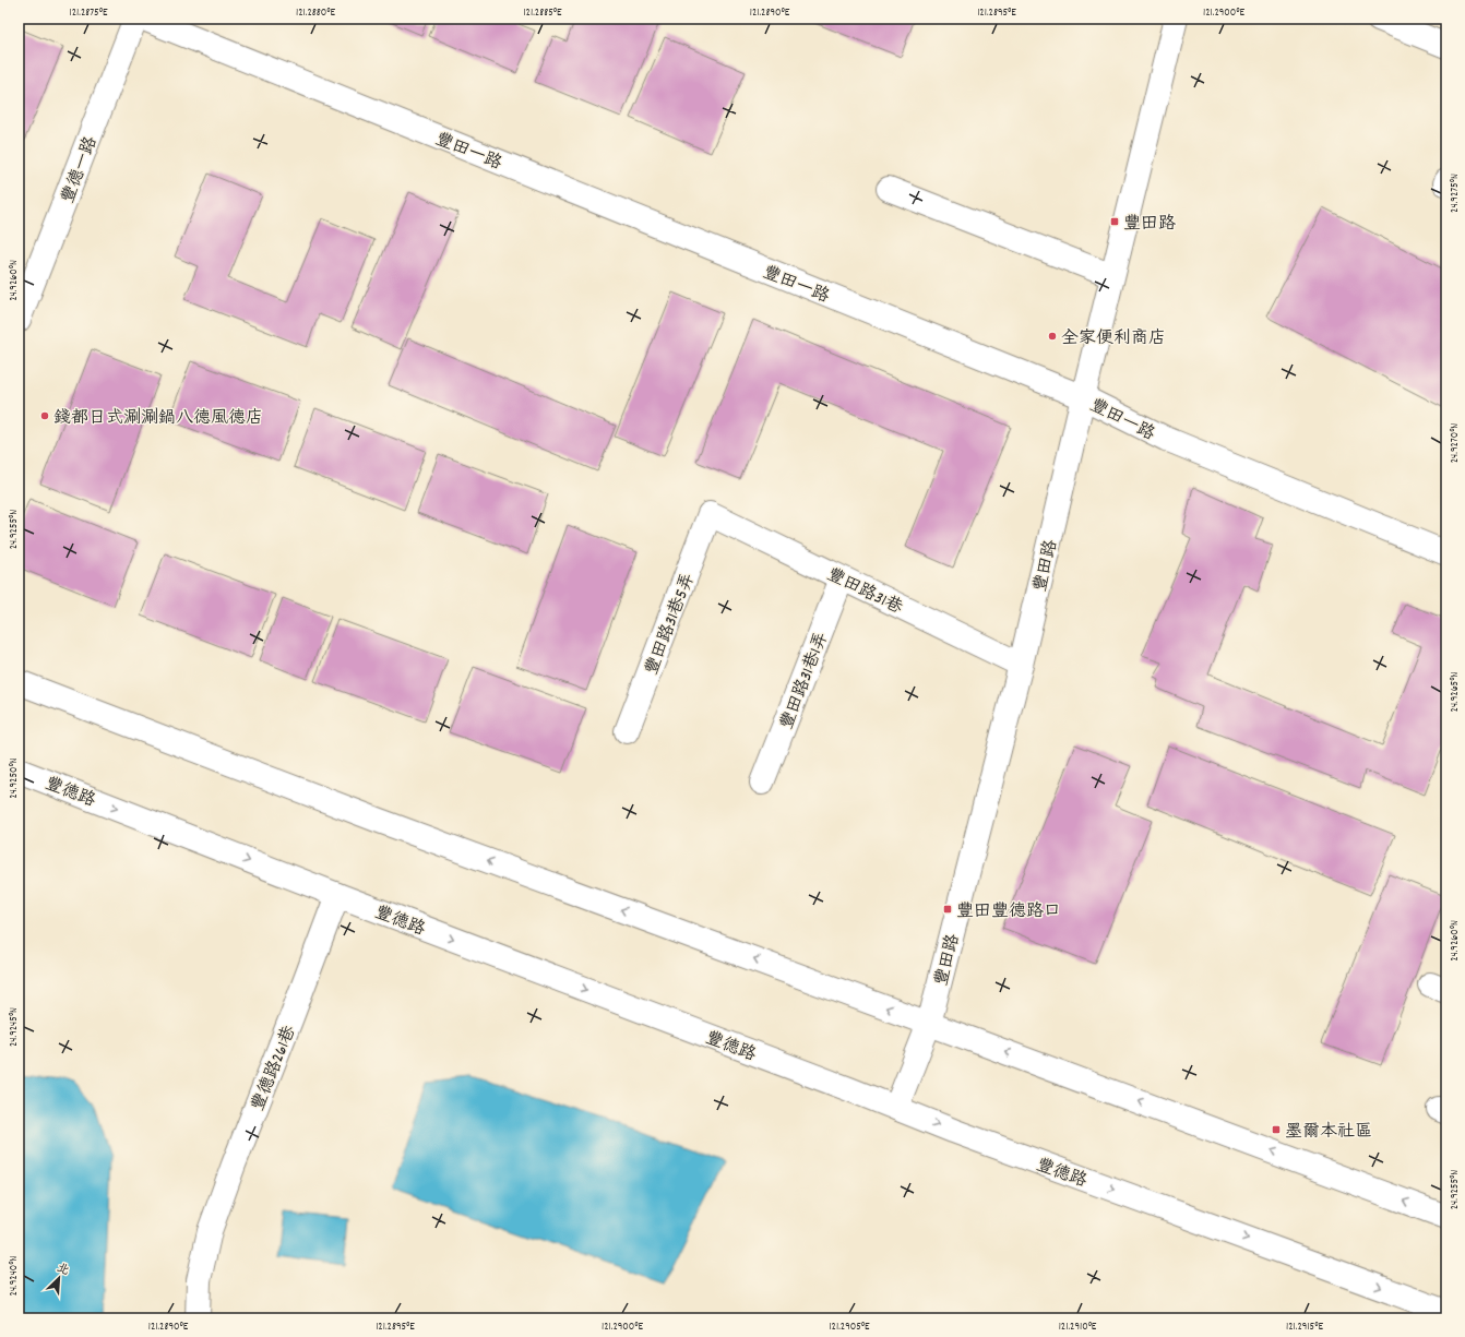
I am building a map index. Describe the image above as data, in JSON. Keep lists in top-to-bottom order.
{
  "streets": {
    "main road": [
      "豐田一路",
      "豐德一路",
      "豐田路",
      "豐田路31巷",
      "豐田路31巷5弄",
      "豐田路31巷1弄",
      "豐德路",
      "豐德路261巷"
    ]
  },
  "crossings": [
    ["豐田一路", "豐田路"],
    ["豐田路", "豐田路31巷"],
    ["豐田路", "豐德路"],
    ["豐田路31巷", "豐田路31巷5弄"],
    ["豐田路31巷", "豐田路31巷1弄"],
    ["豐德路", "豐德路261巷"]
  ],
  "places": {
    "transit": ["豐田路", "豐田豐德路口", "墨爾本社區"],
    "other": ["全家便利商店", "錢都日式涮涮鍋八德風德店"]
  },
  "north": "top right",
  "coordinates": [
    "121.2875°E",
    "121.2880°E",
    "121.2885°E",
    "121.2890°E",
    "121.2895°E",
    "121.2900°E",
    "24.9275°N",
    "24.9260°N",
    "24.9270°N",
    "24.9255°N",
    "24.9265°N",
    "24.9250°N",
    "24.9245°N",
    "24.9240°N",
    "121.2905°E",
    "121.2910°E",
    "121.2915°E"
  ]
}
